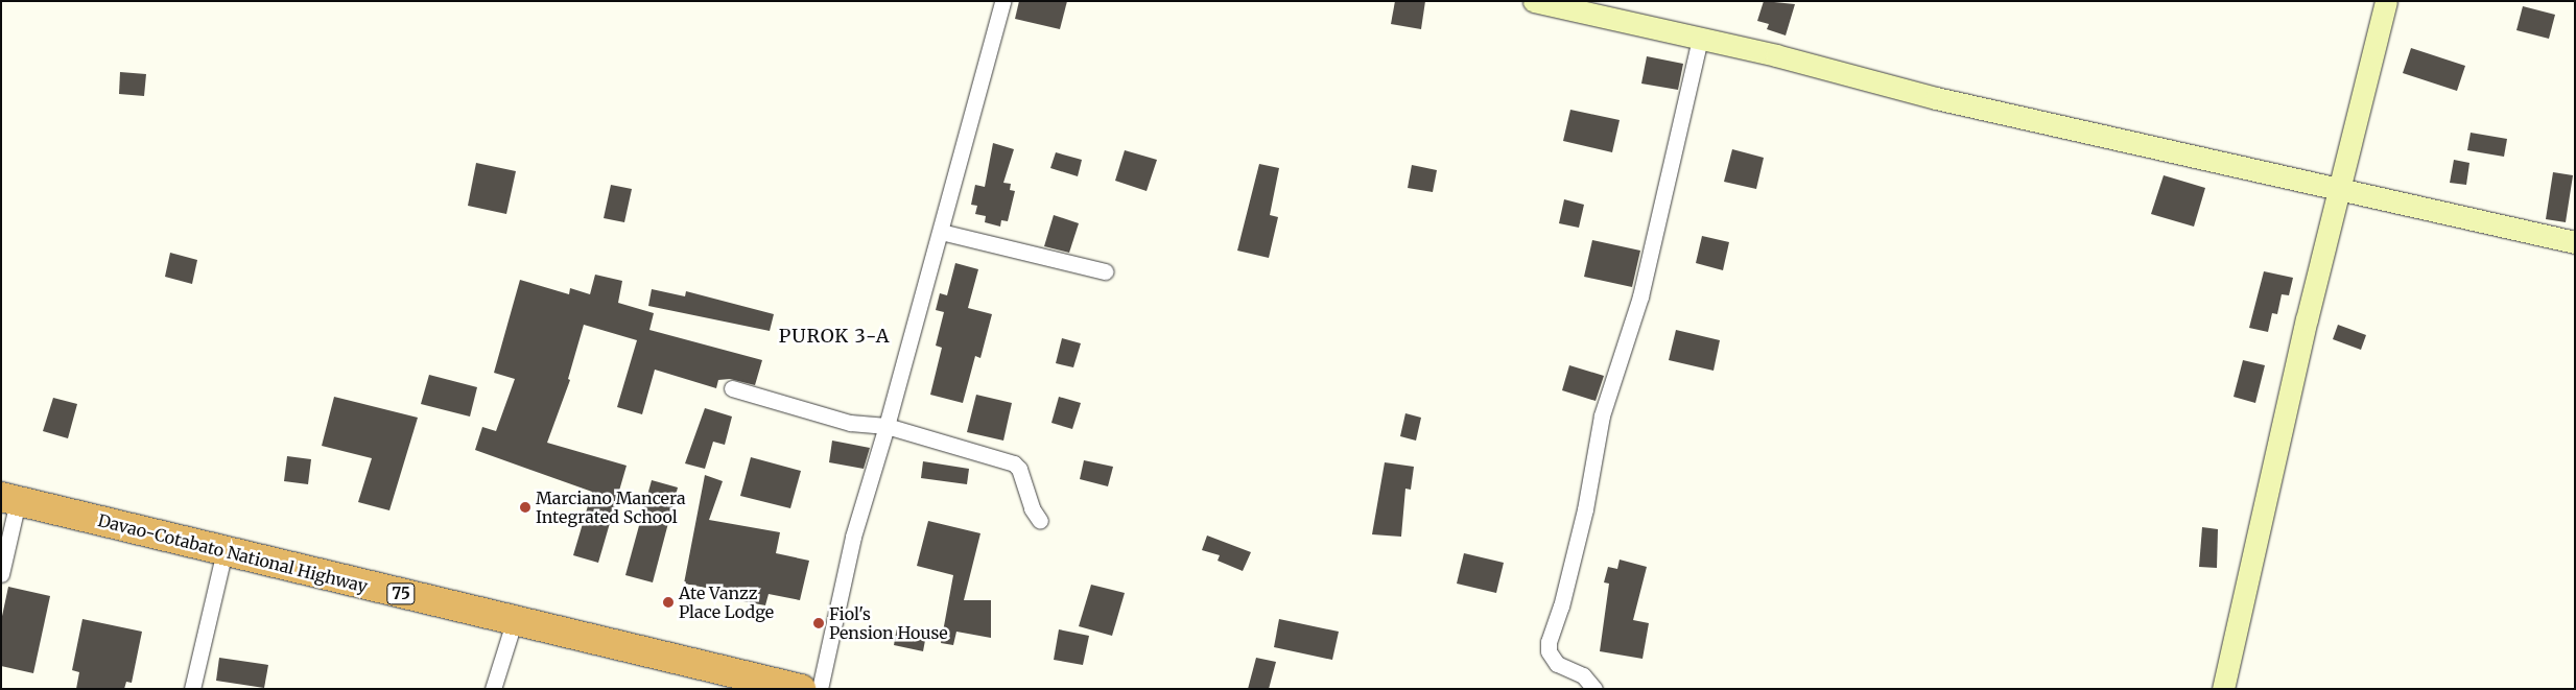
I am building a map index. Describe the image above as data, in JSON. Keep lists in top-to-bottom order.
{
  "streets": {
    "highway": ["Davao-Cotabato National Highway", "75"]
  },
  "districts": ["PUROK 3-A"],
  "places": ["Marciano Mancera Integrated School", "Ate Vanzz Place Lodge", "Fiol's Pension House"]
}
